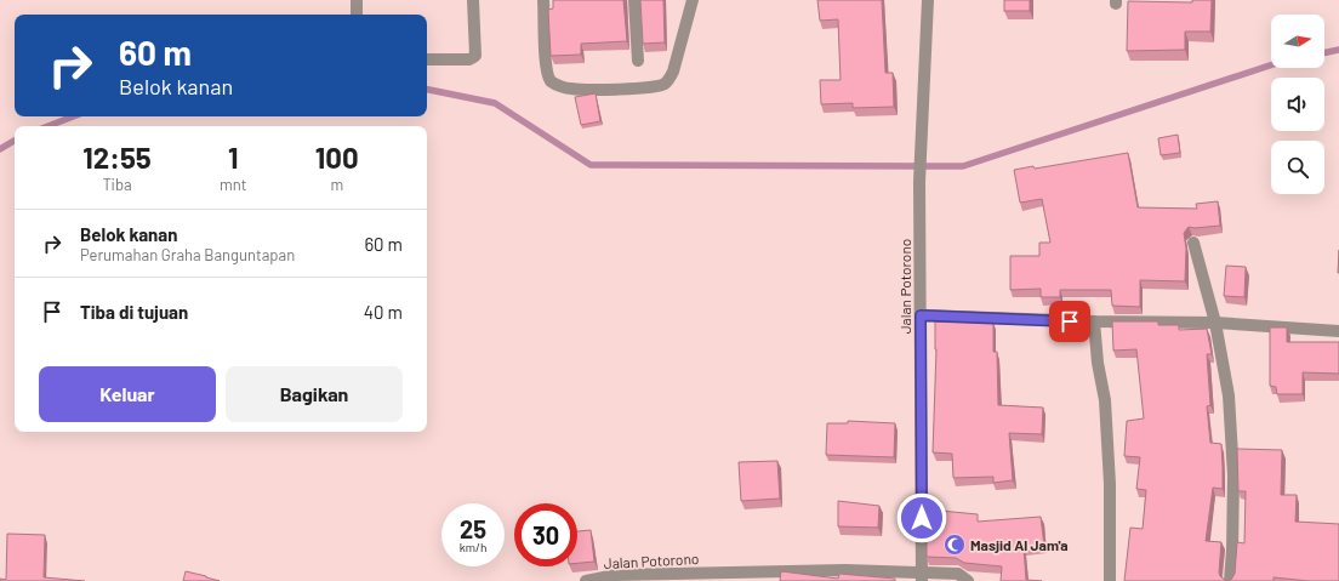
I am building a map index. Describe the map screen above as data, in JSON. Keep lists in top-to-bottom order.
{
  "streets": {
    "street": ["Jalan Potorono"]
  },
  "places": {
    "mosque": ["Masjid Al Jam'a"]
  },
  "north": "right",
  "page": {
    "turn": ["60 m", "Belok kanan"],
    "eta": [
      "12:55",
      "Tiba",
      "1",
      "mnt",
      "100",
      "m"
    ],
    "list": [
      {
        "name": "Belok kanan",
        "note": "Perumahan Graha Banguntapan",
        "value": "60 m"
      },
      {
        "name": "Tiba di tujuan",
        "value": "40 m"
      }
    ],
    "buttons": ["Keluar", "Bagikan"],
    "speed": "25 km/h",
    "limit": "30"
  }
}
